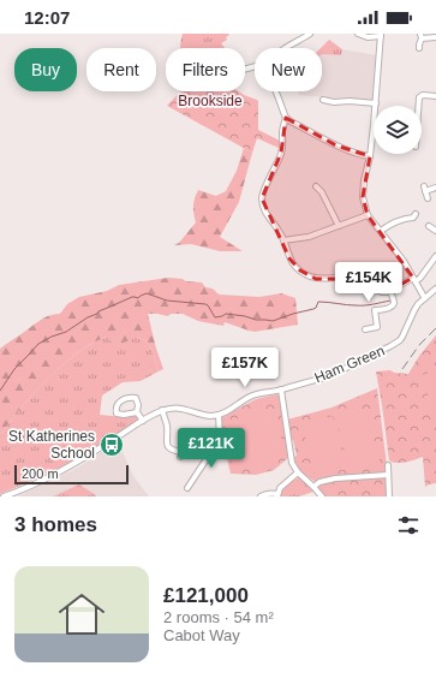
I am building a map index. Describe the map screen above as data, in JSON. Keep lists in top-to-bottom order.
{
  "streets": {
    "street": ["Ham Green"]
  },
  "parks": ["Brookside"],
  "places": {
    "bus stop": ["St Katherines School"]
  },
  "scale_bar": "200 m",
  "page": {
    "status": "12:07",
    "chip": [
      "Buy",
      "Rent",
      "Filters",
      "New"
    ],
    "price": ["£154K", "£157K", "£121K"],
    "scale": "200 m",
    "heading": "3 homes",
    "list": [
      {
        "name": "£121,000",
        "note": "2 rooms · 54 m² · Cabot Way"
      }
    ]
  }
}
